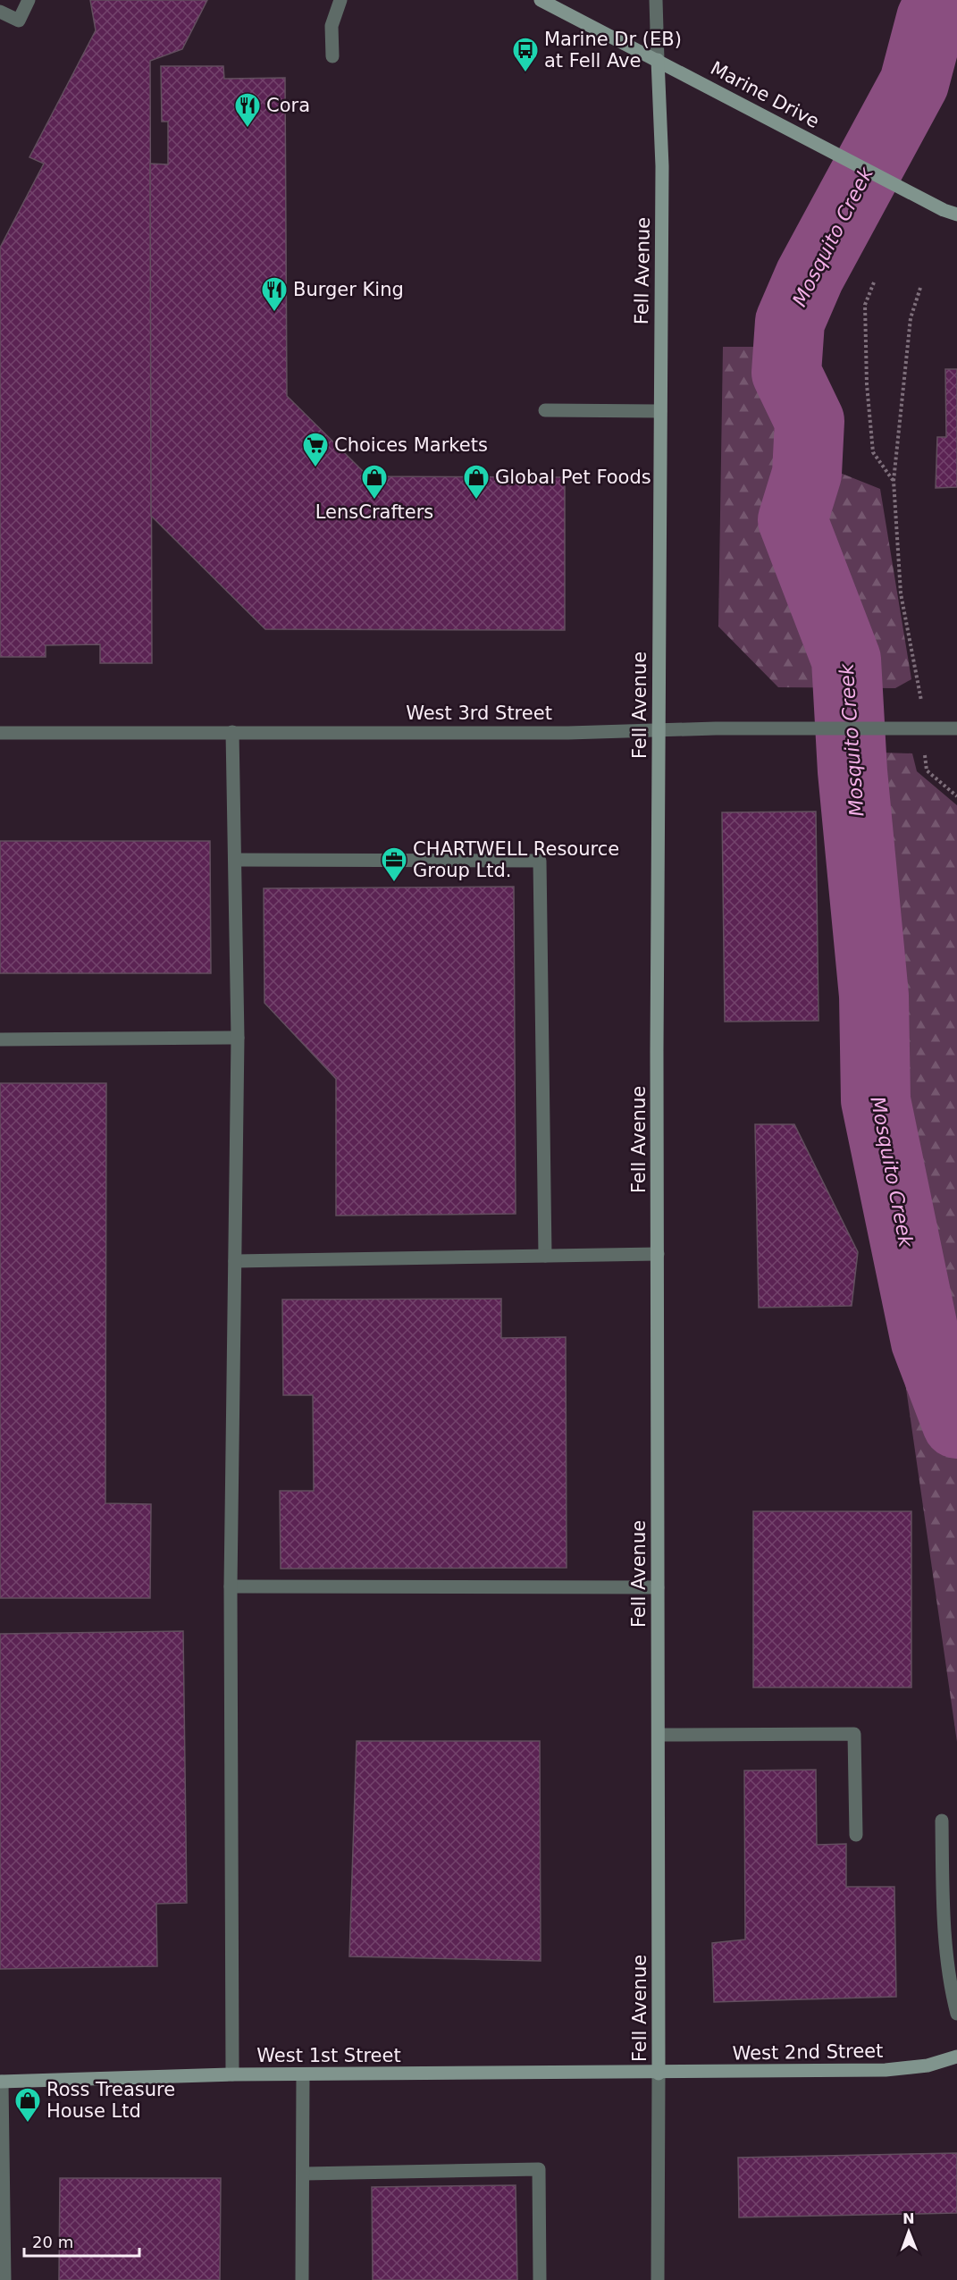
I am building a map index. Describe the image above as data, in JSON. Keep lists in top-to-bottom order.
{
  "streets": {
    "main road": [
      "Marine Drive",
      "Fell Avenue",
      "West 2nd Street",
      "West 1st Street"
    ],
    "street": ["West 3rd Street"]
  },
  "crossings": [
    ["Marine Drive", "Fell Avenue"],
    ["Fell Avenue", "West 3rd Street"],
    ["Fell Avenue", "West 2nd Street"],
    ["Fell Avenue", "West 1st Street"],
    ["West 2nd Street", "West 1st Street"]
  ],
  "water": ["Mosquito Creek"],
  "places": {
    "bus stop": ["Marine Dr (EB) at Fell Ave"],
    "restaurant": ["Cora", "Burger King"],
    "supermarket": ["Choices Markets"],
    "shop": ["LensCrafters", "Global Pet Foods", "Ross Treasure House Ltd"],
    "office": ["CHARTWELL Resource Group Ltd."]
  },
  "scale_bar": "20 m",
  "north": "top"
}
